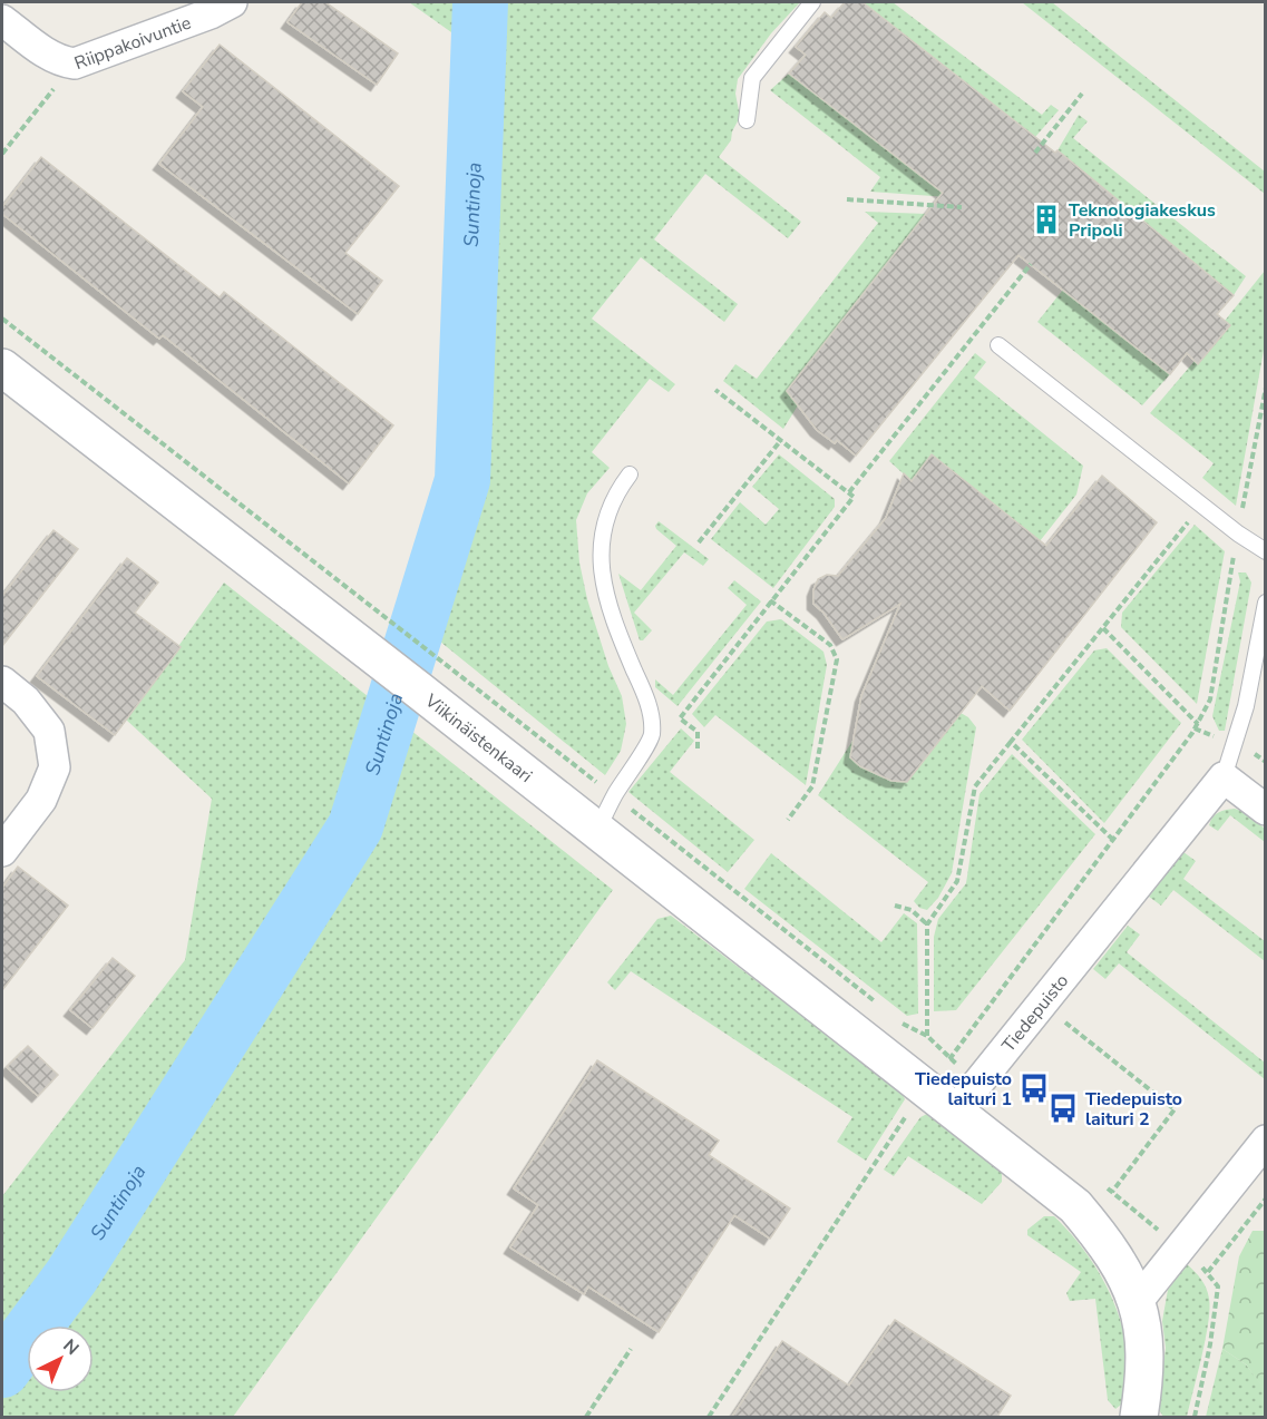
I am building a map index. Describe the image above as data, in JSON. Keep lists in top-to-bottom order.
{
  "streets": {
    "street": ["Riippakoivuntie", "Viikinäistenkaari", "Tiedepuisto"]
  },
  "crossings": [
    ["Viikinäistenkaari", "Tiedepuisto"]
  ],
  "water": ["Suntinoja"],
  "places": {
    "building": ["Teknologiakeskus Pripoli"],
    "bus stop": ["Tiedepuisto laituri 1", "Tiedepuisto laituri 2"]
  },
  "north": "top right"
}
